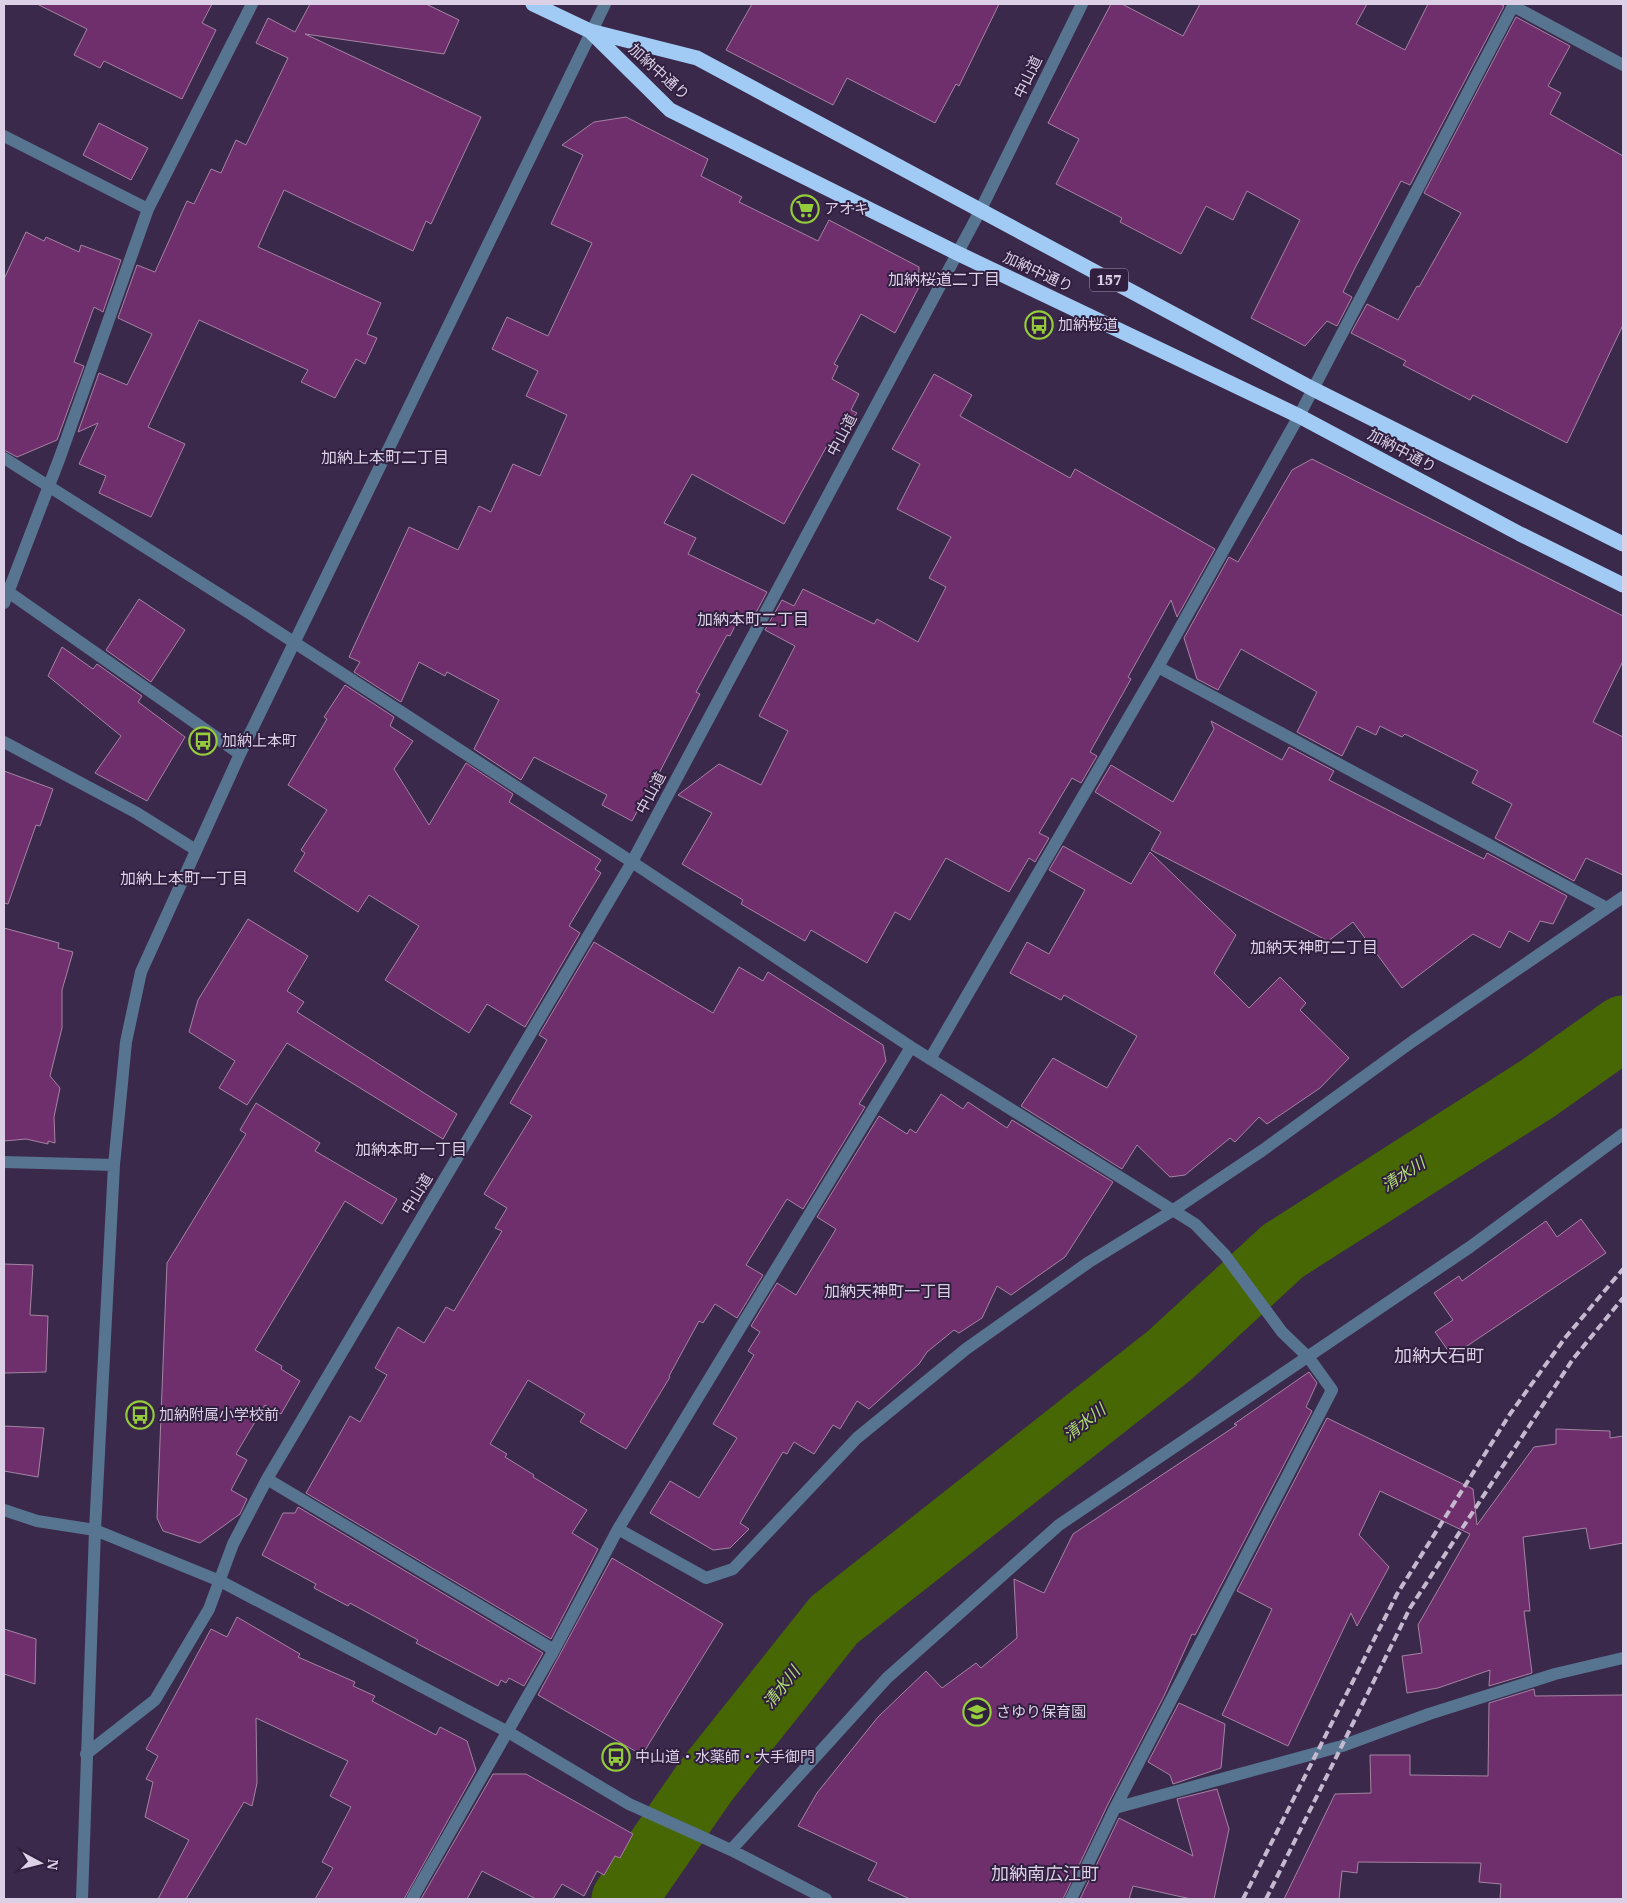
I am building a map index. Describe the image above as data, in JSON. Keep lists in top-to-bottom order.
{
  "streets": {
    "highway": ["加納中通り", "157"],
    "street": ["中山道"]
  },
  "crossings": [
    ["加納中通り", "中山道"]
  ],
  "districts": [
    "加納桜道二丁目",
    "加納上本町二丁目",
    "加納本町二丁目",
    "加納上本町一丁目",
    "加納天神町二丁目",
    "加納本町一丁目",
    "加納天神町一丁目",
    "加納大石町",
    "加納南広江町"
  ],
  "water": ["清水川"],
  "places": {
    "supermarket": ["アオキ"],
    "bus stop": [
      "加納桜道",
      "加納上本町",
      "加納附属小学校前",
      "中山道・水薬師・大手御門"
    ],
    "school or university": ["さゆり保育園"]
  },
  "north": "right"
}
